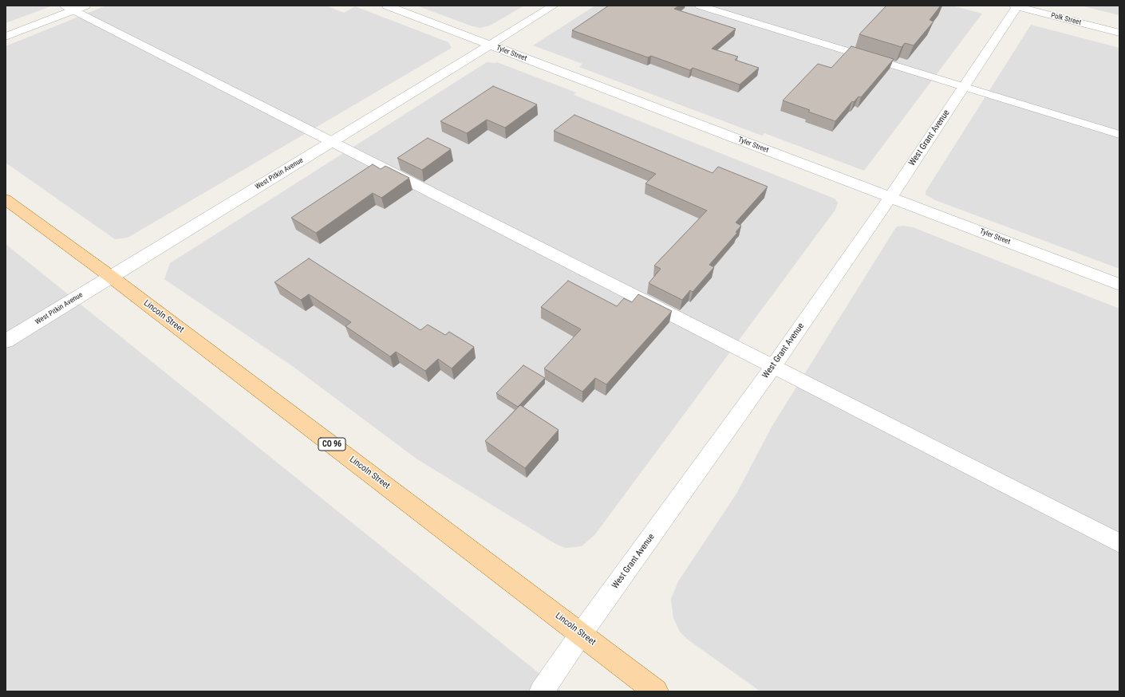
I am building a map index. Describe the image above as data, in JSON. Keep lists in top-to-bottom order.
{
  "streets": {
    "main road": ["Lincoln Street", "CO 96"],
    "street": [
      "Polk Street",
      "Tyler Street",
      "West Grant Avenue",
      "West Pitkin Avenue"
    ]
  },
  "crossings": [
    ["Polk Street", "West Grant Avenue"],
    ["Tyler Street", "West Grant Avenue"],
    ["Tyler Street", "West Pitkin Avenue"],
    ["West Grant Avenue", "Lincoln Street"],
    ["West Pitkin Avenue", "Lincoln Street"]
  ]
}
